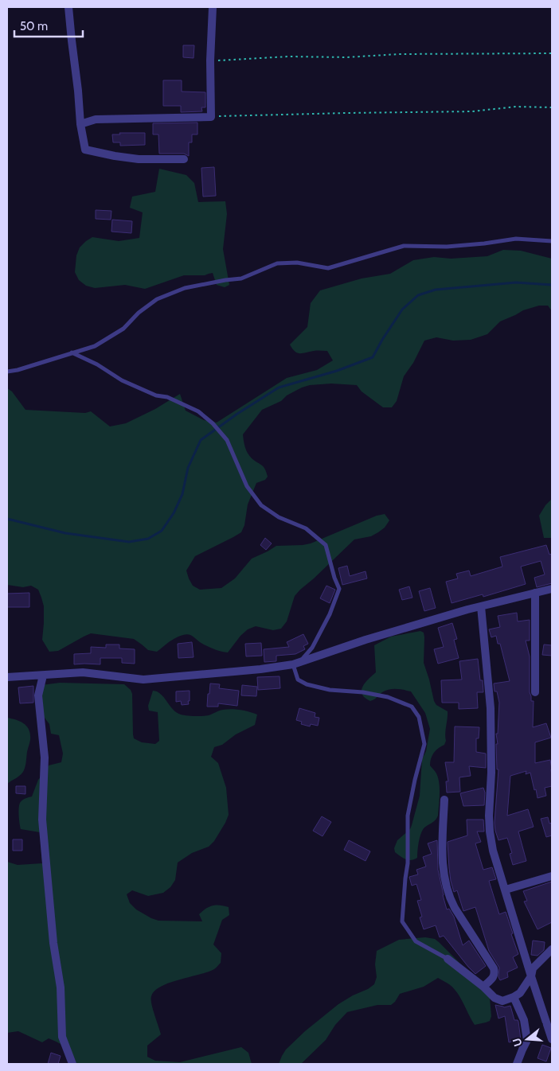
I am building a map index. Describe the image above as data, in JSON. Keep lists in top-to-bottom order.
{
  "scale_bar": "50 m",
  "north": "left"
}
